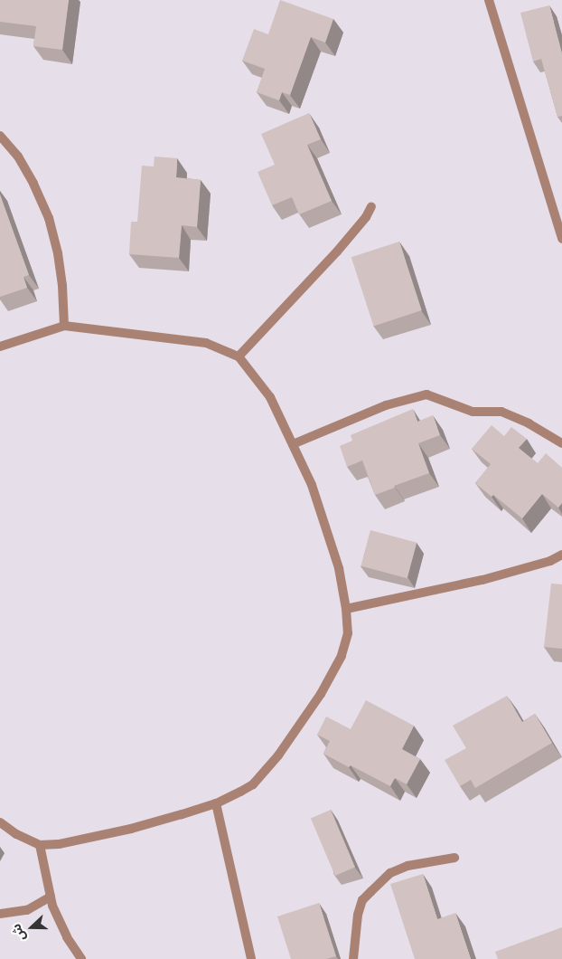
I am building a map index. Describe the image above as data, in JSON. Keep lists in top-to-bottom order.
{
  "north": "left"
}
